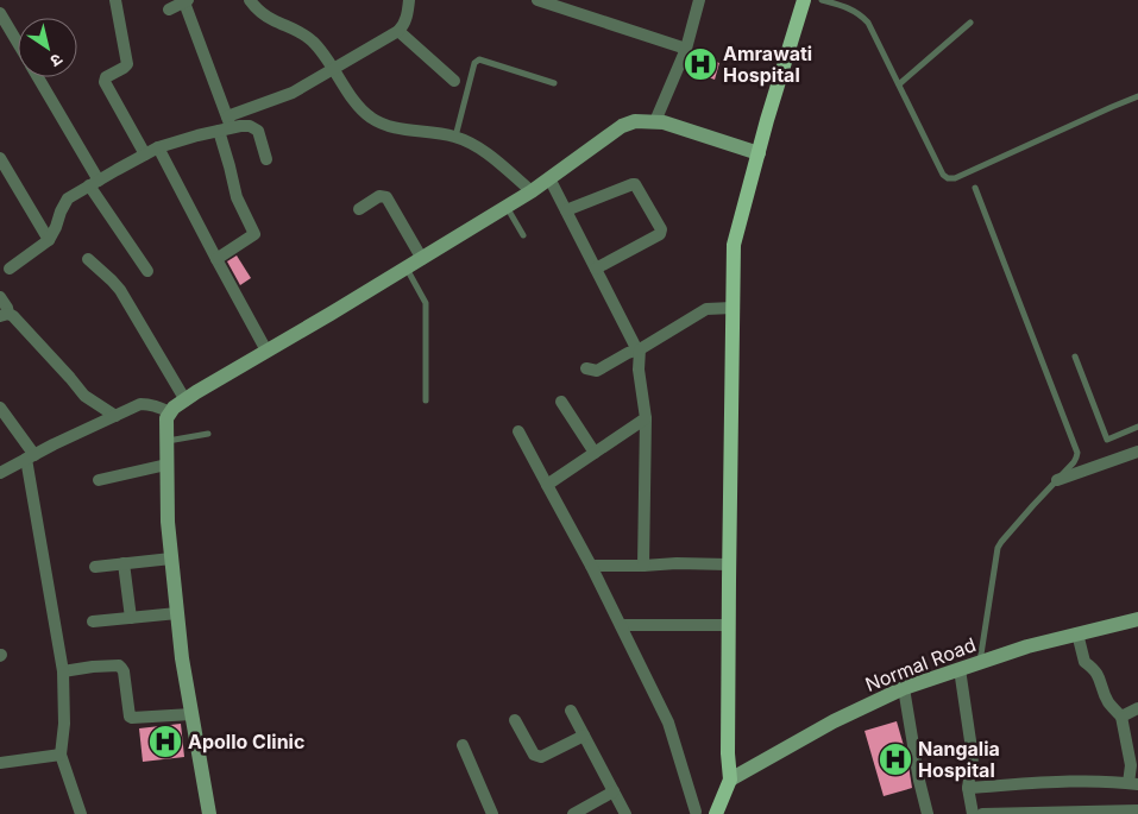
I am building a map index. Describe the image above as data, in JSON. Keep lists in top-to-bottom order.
{
  "streets": {
    "main road": ["Normal Road"]
  },
  "places": {
    "hospital": ["Amrawati Hospital", "Apollo Clinic", "Nangalia Hospital"]
  },
  "north": "bottom right"
}
